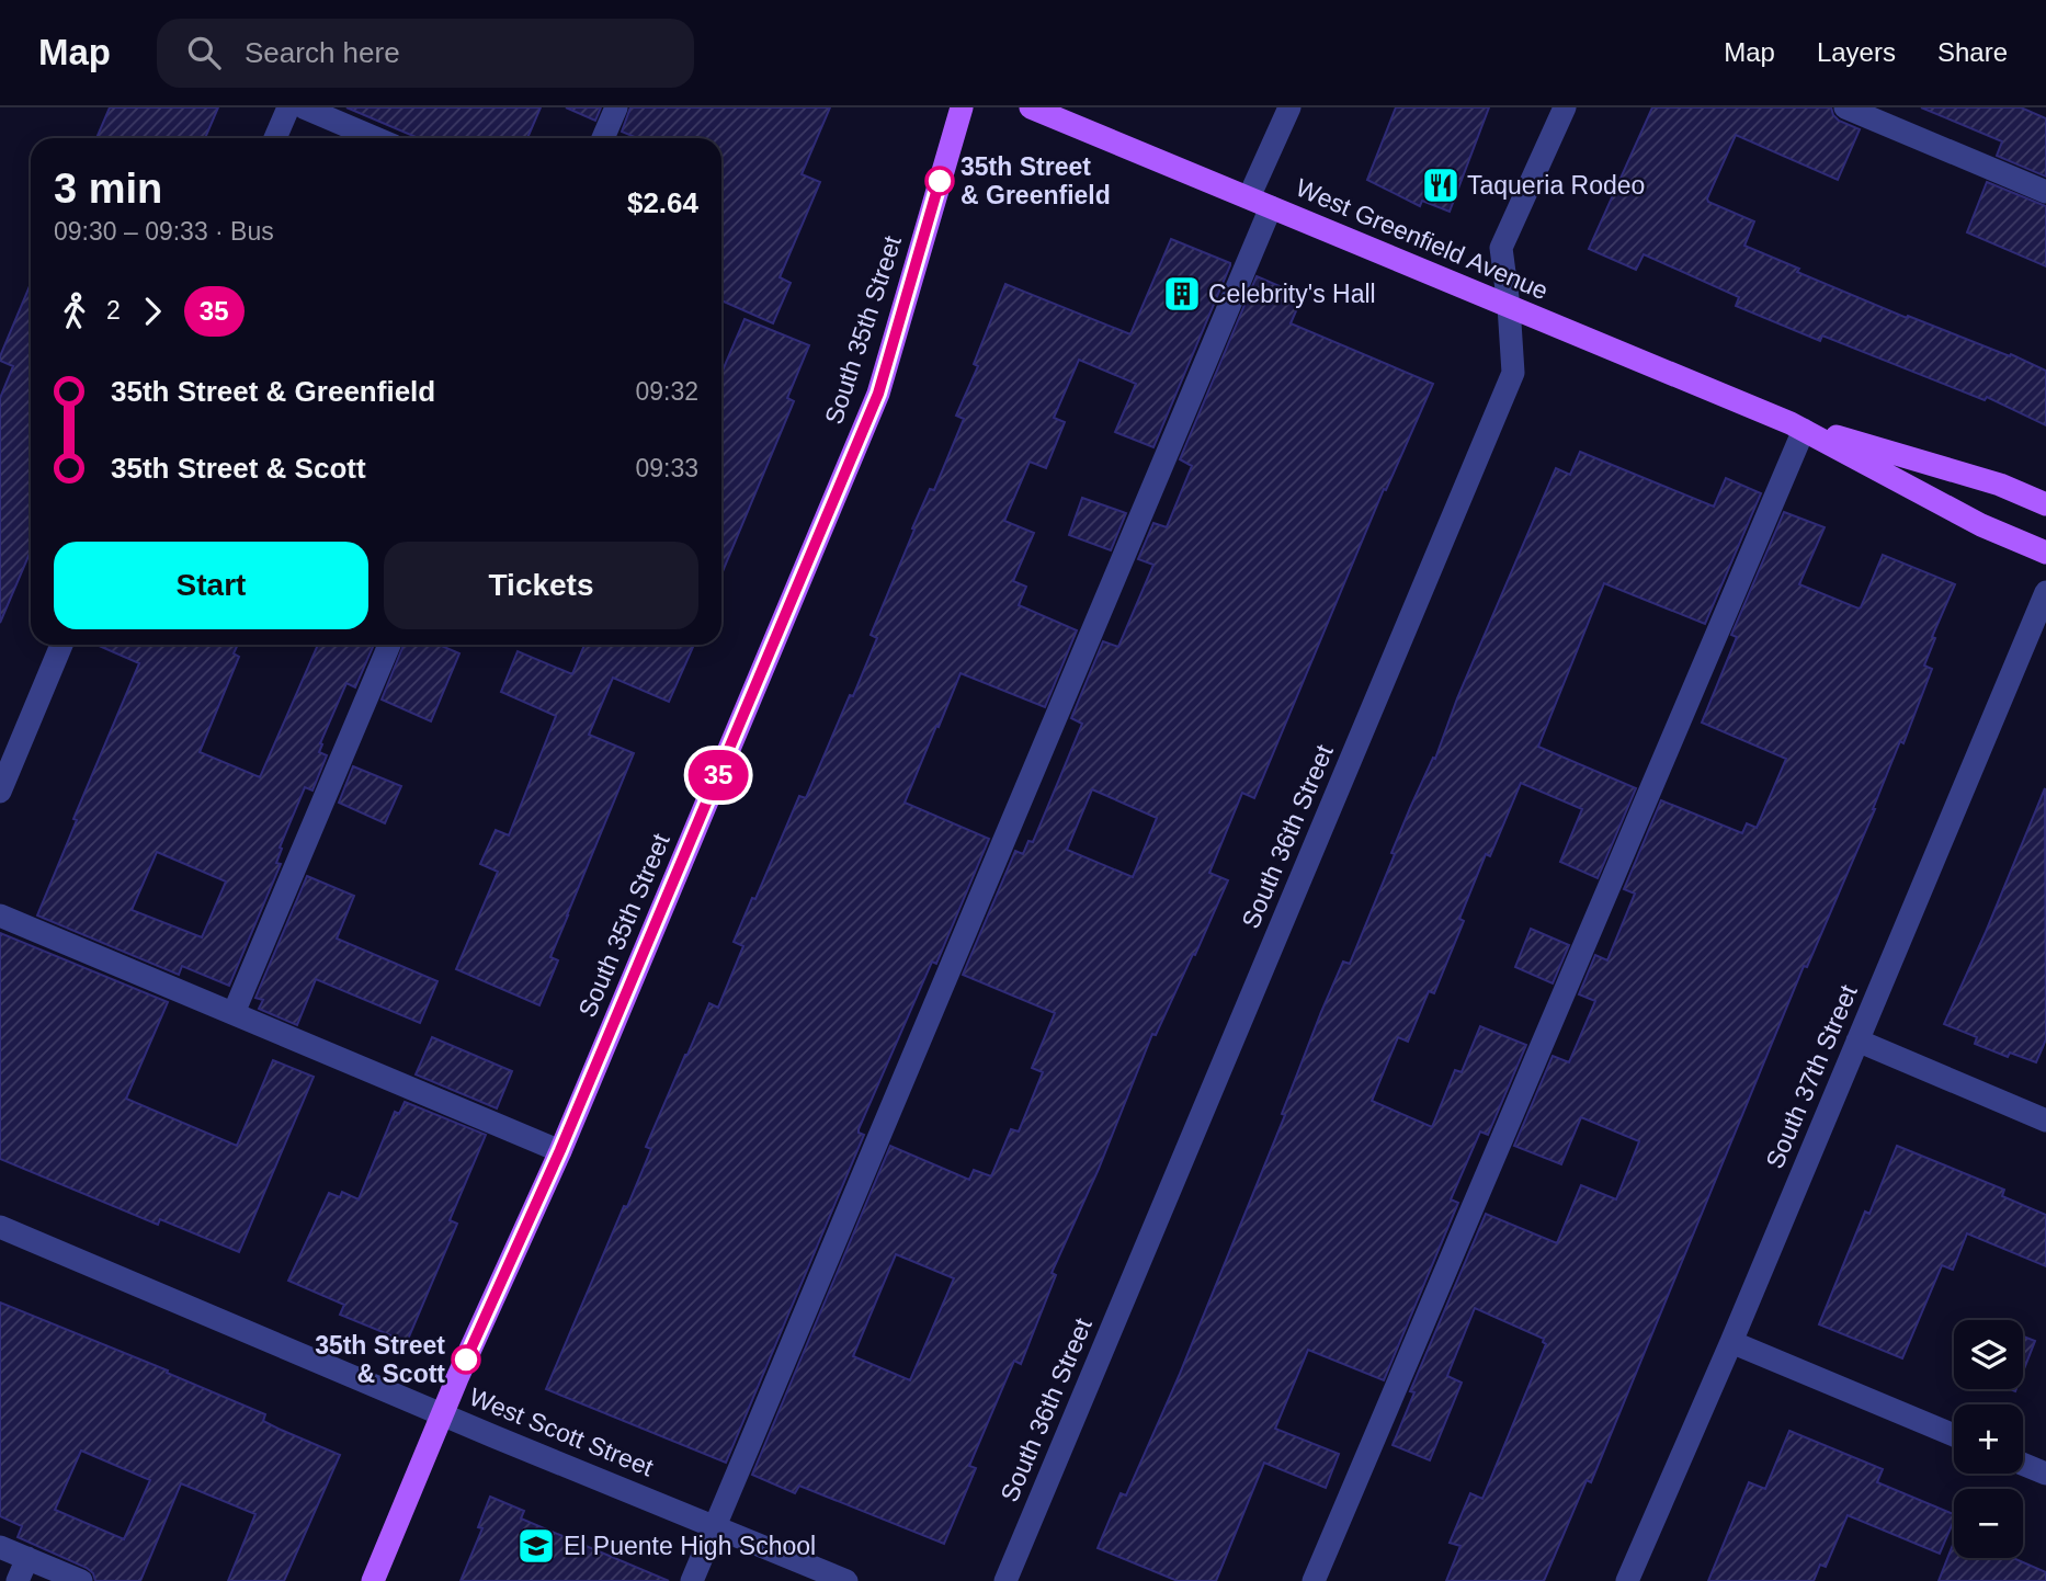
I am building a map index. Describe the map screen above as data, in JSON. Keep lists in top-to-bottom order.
{
  "streets": {
    "main road": ["West Greenfield Avenue", "South 35th Street"],
    "street": ["South 36th Street", "South 37th Street", "West Scott Street"]
  },
  "crossings": [
    ["West Greenfield Avenue", "South 36th Street"],
    ["South 35th Street", "West Scott Street"]
  ],
  "places": {
    "other": ["35th Street & Greenfield", "35th Street & Scott"],
    "restaurant": ["Taqueria Rodeo"],
    "building": ["Celebrity's Hall"],
    "school or university": ["El Puente High School"]
  },
  "lines": ["bus line 35"],
  "page": {
    "header": "Map",
    "search": "Search here",
    "nav": ["Map", "Layers", "Share"],
    "on_map": "35",
    "heading": ["3 min", "09:30 – 09:33 · Bus", "$2.64"],
    "legs": ["2", "35"],
    "list": [
      {
        "name": "35th Street & Greenfield",
        "value": "09:32"
      },
      {
        "name": "35th Street & Scott",
        "value": "09:33"
      }
    ],
    "buttons": ["Start", "Tickets"],
    "map_buttons": ["+", "−"]
  }
}
